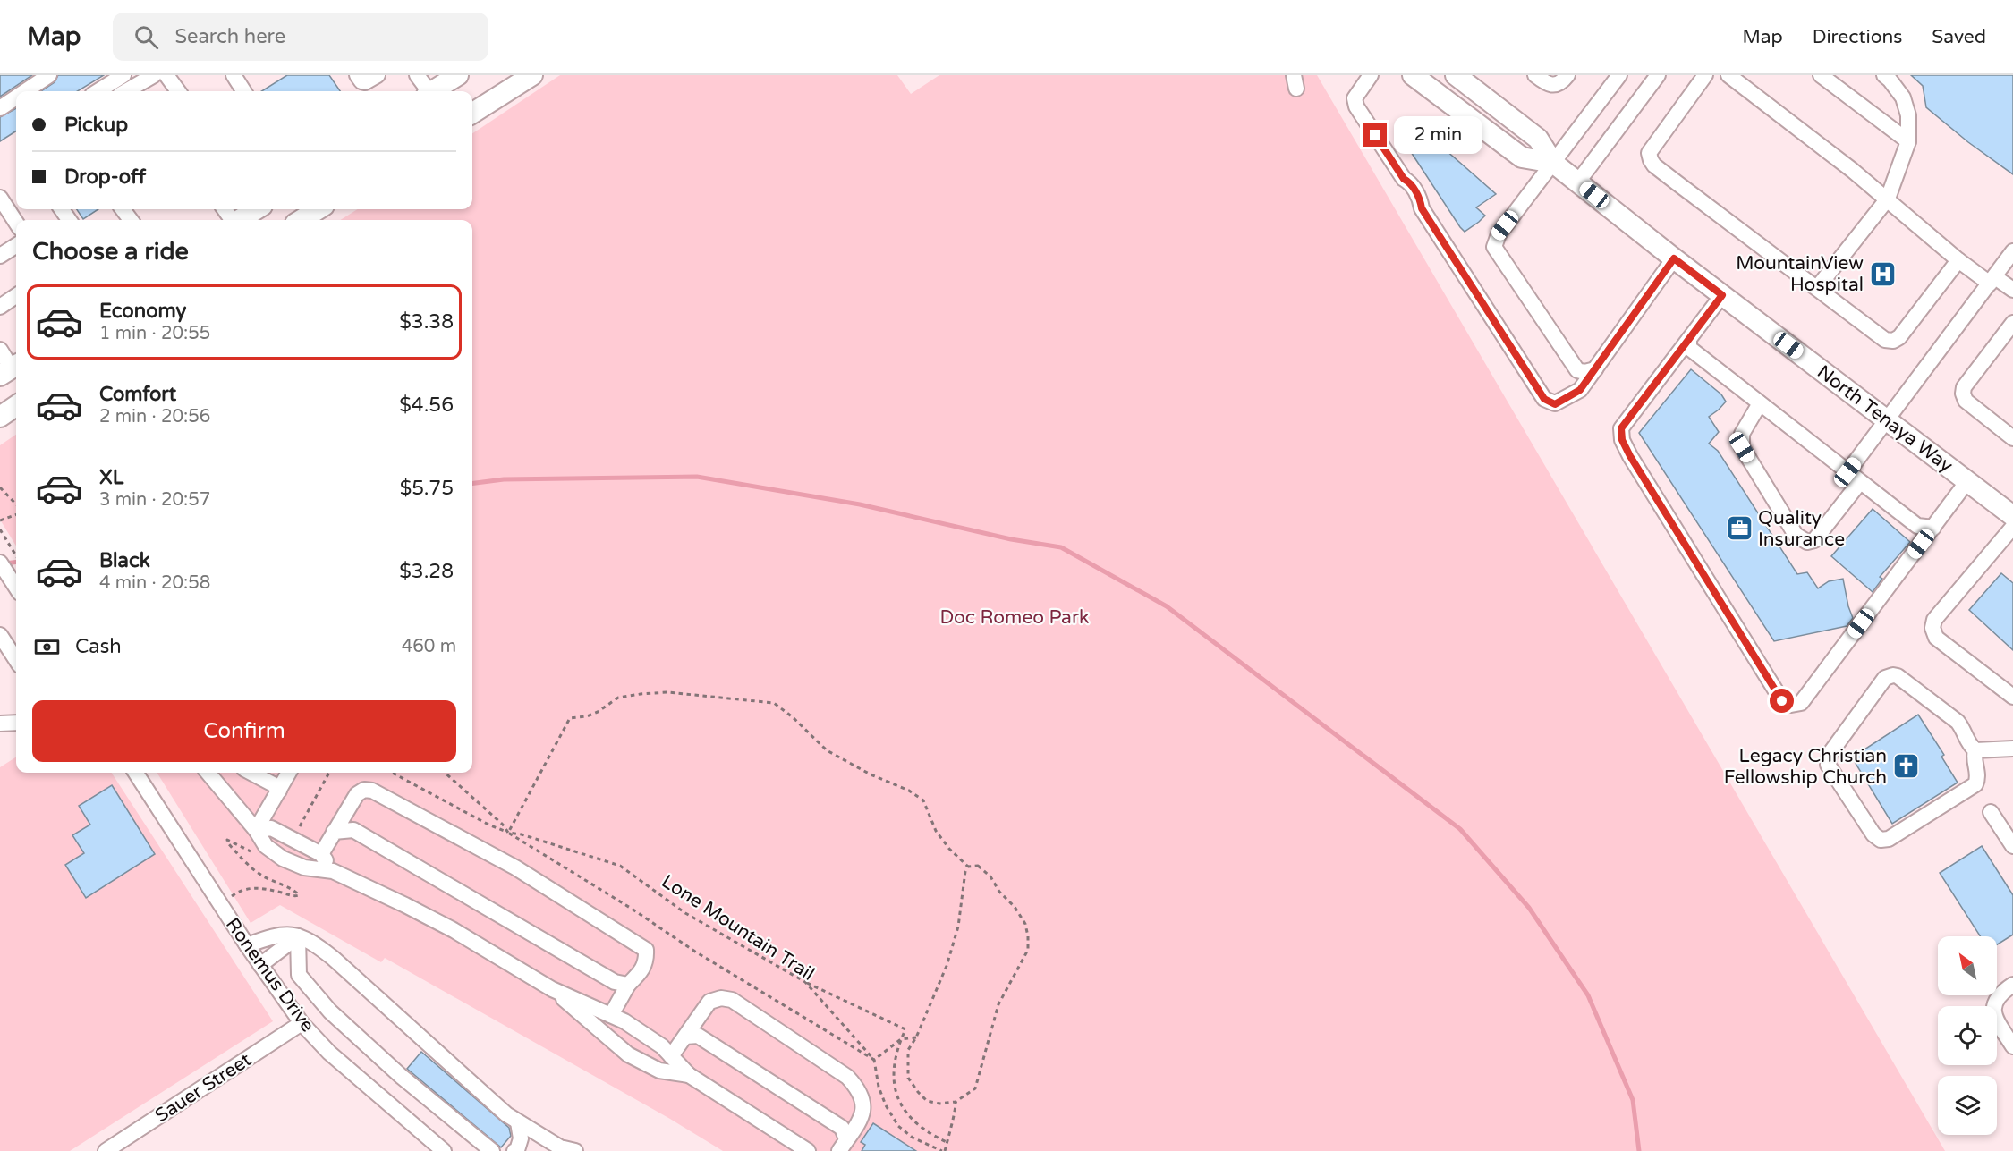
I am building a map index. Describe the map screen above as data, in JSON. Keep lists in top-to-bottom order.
{
  "streets": {
    "main road": ["North Tenaya Way"],
    "street": ["Ronemus Drive", "Sauer Street"],
    "path": ["Lone Mountain Trail"]
  },
  "crossings": [
    ["Ronemus Drive", "Sauer Street"]
  ],
  "parks": ["Doc Romeo Park"],
  "places": {
    "hospital": ["MountainView Hospital"],
    "office": ["Quality Insurance"],
    "church": ["Legacy Christian Fellowship Church"]
  },
  "north": "top left",
  "page": {
    "header": "Map",
    "search": "Search here",
    "nav": ["Map", "Directions", "Saved"],
    "banner": ["Pickup", "Drop-off"],
    "bubble": "2 min",
    "heading": "Choose a ride",
    "list": [
      {
        "name": "Economy",
        "note": "1 min · 20:55",
        "value": "$3.38"
      },
      {
        "name": "Comfort",
        "note": "2 min · 20:56",
        "value": "$4.56"
      },
      {
        "name": "XL",
        "note": "3 min · 20:57",
        "value": "$5.75"
      },
      {
        "name": "Black",
        "note": "4 min · 20:58",
        "value": "$3.28"
      }
    ],
    "pay": ["Cash", "460 m"],
    "buttons": "Confirm"
  }
}
